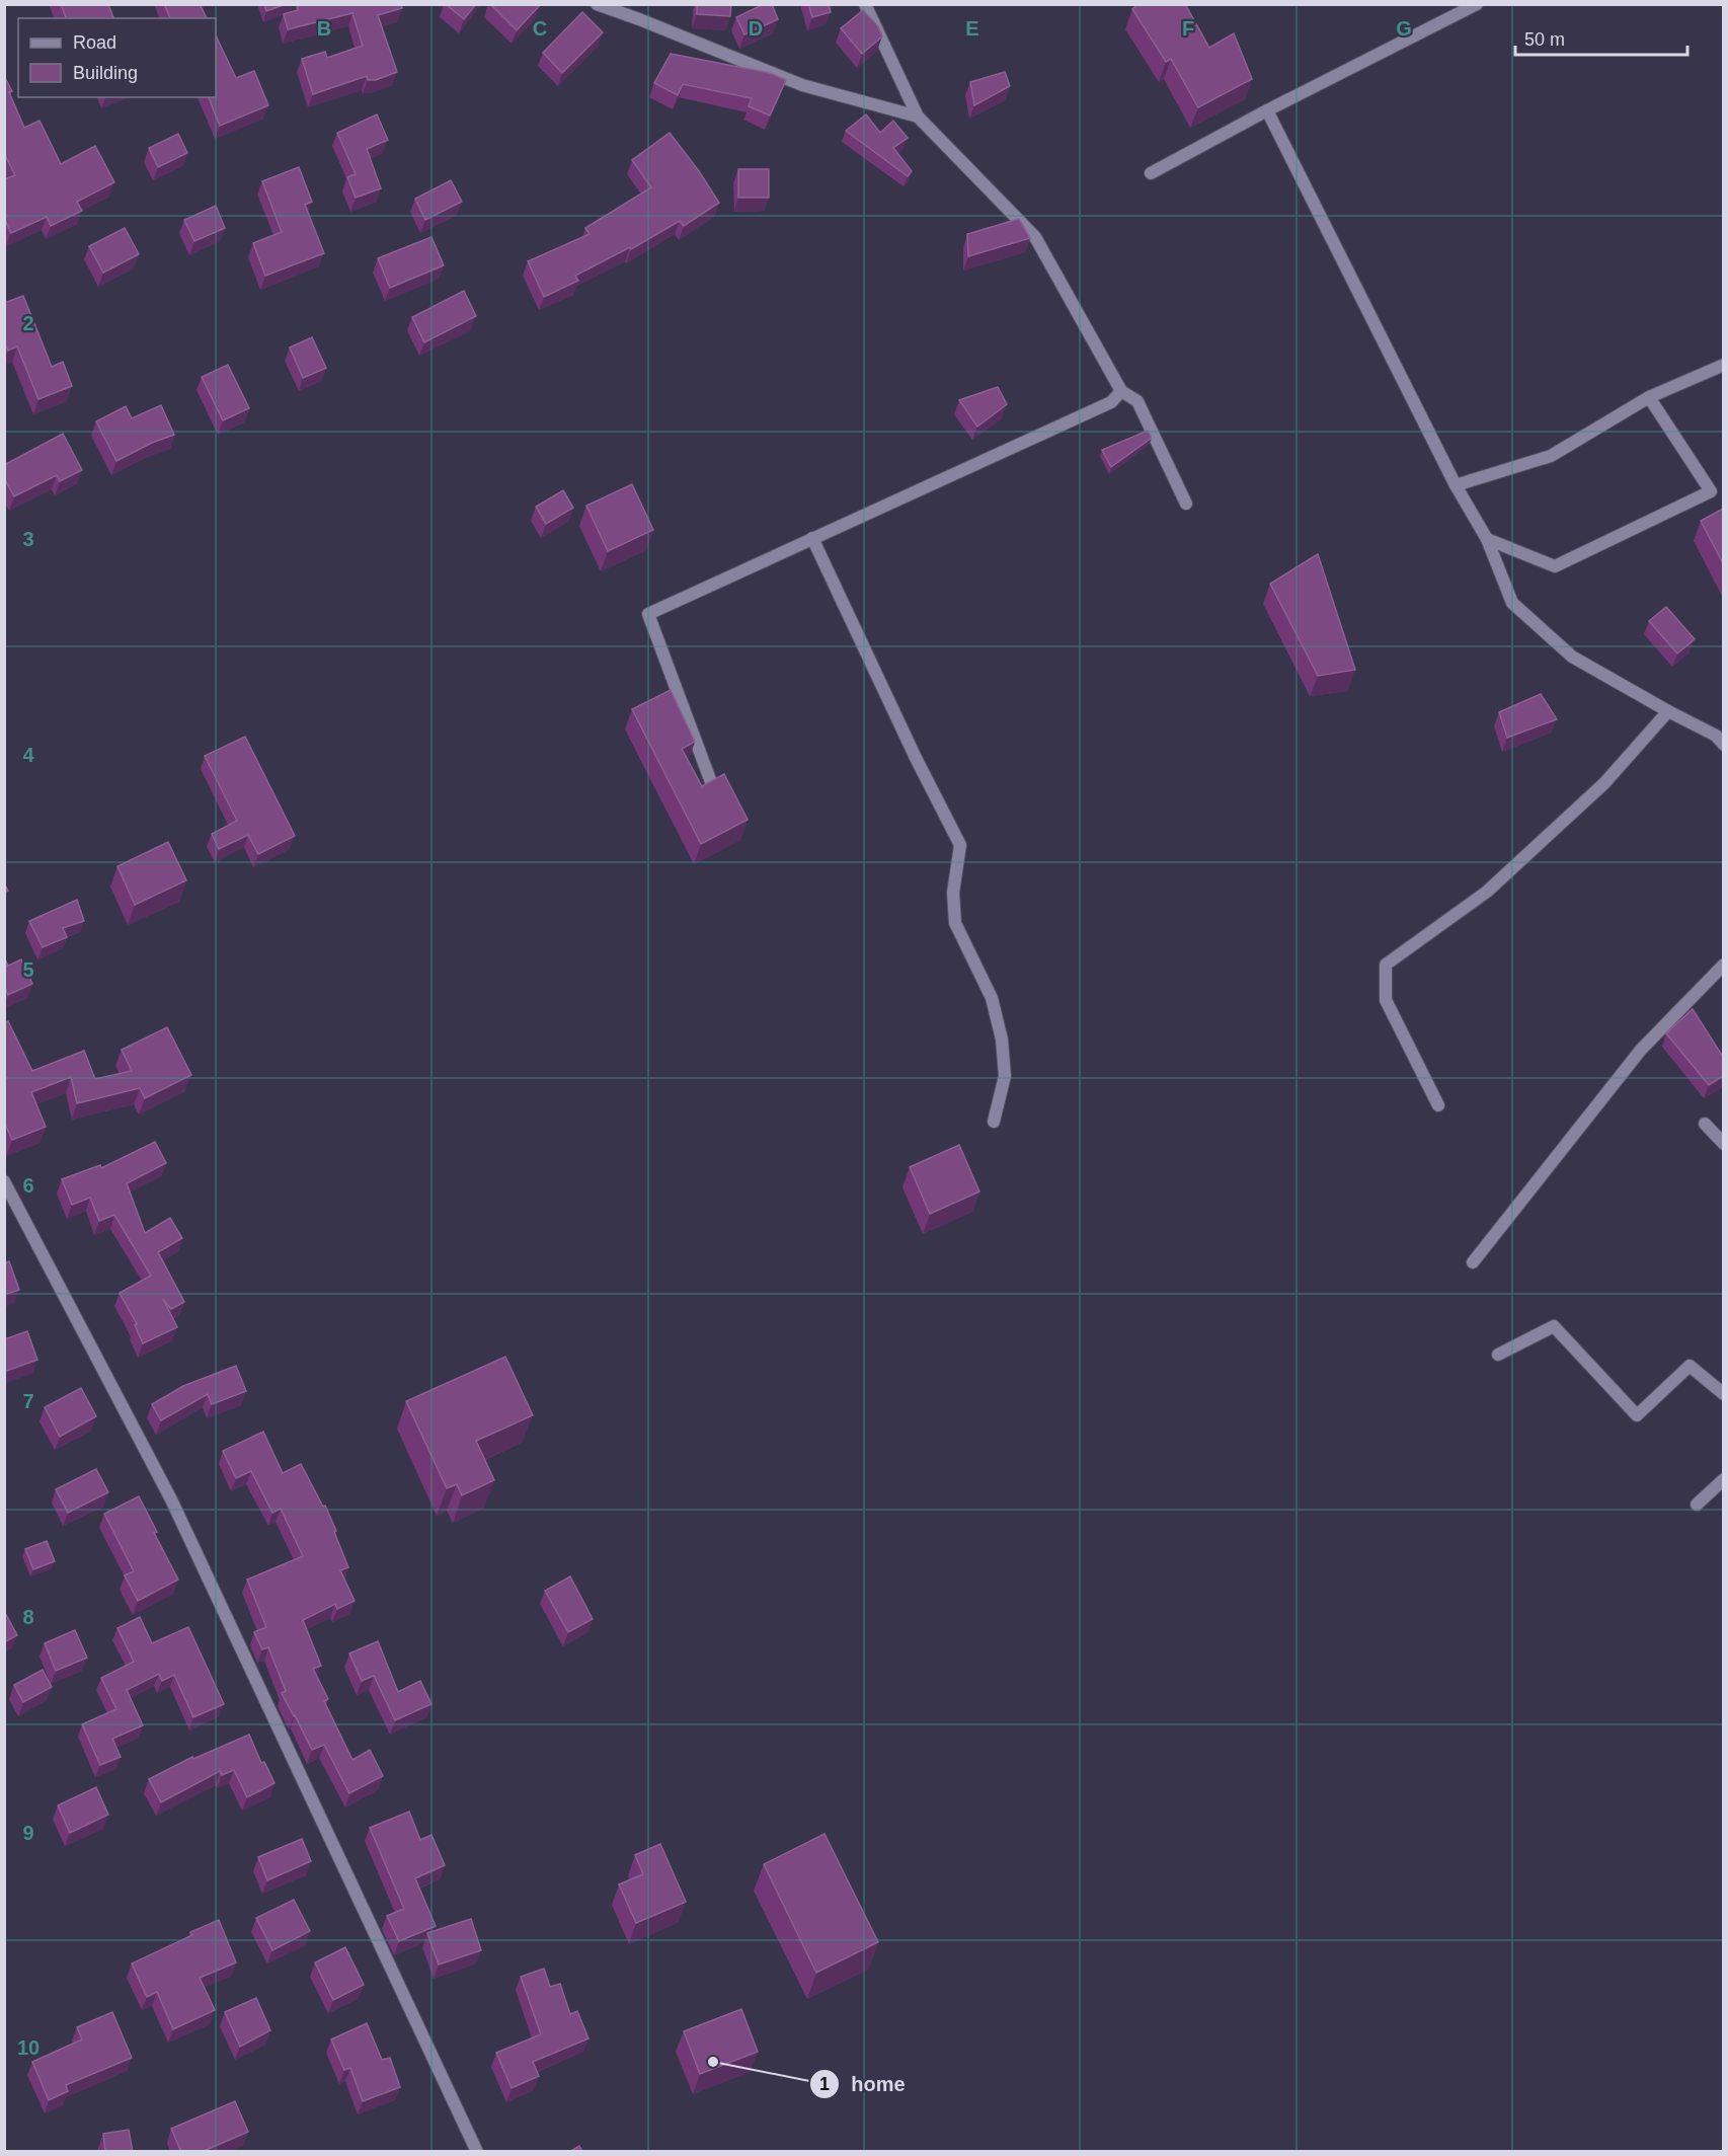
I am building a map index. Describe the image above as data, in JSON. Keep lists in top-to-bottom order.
{
  "places": ["home"],
  "legend": ["Road", "Building"],
  "scale_bar": "50 m",
  "grid": {
    "columns": [
      "B",
      "C",
      "D",
      "E",
      "F",
      "G"
    ],
    "rows": [
      "2",
      "3",
      "4",
      "5",
      "6",
      "7",
      "8",
      "9",
      "10"
    ]
  }
}
